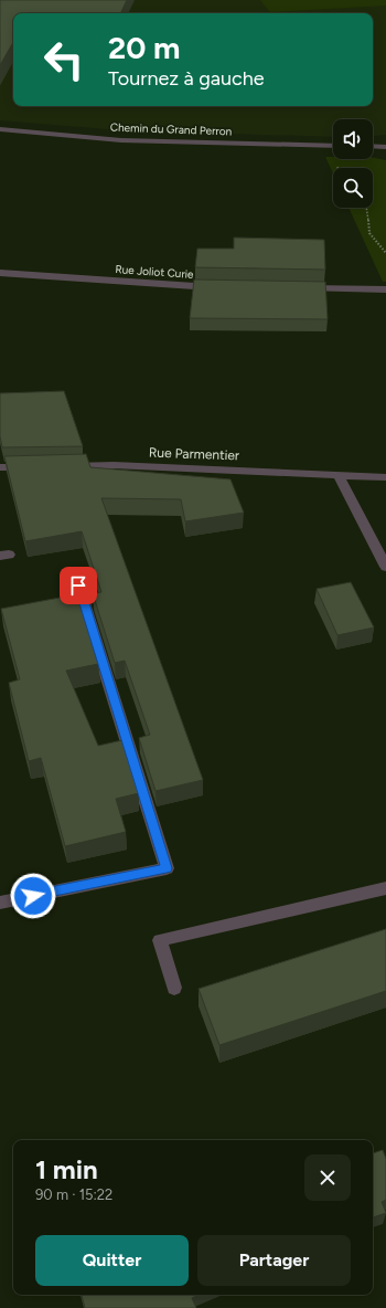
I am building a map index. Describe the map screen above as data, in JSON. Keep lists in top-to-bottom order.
{
  "streets": {
    "street": ["Chemin du Grand Perron", "Rue Joliot Curie", "Rue Parmentier"]
  },
  "page": {
    "turn": ["20 m", "Tournez à gauche"],
    "heading": ["1 min", "90 m · 15:22"],
    "buttons": ["Quitter", "Partager"]
  }
}
